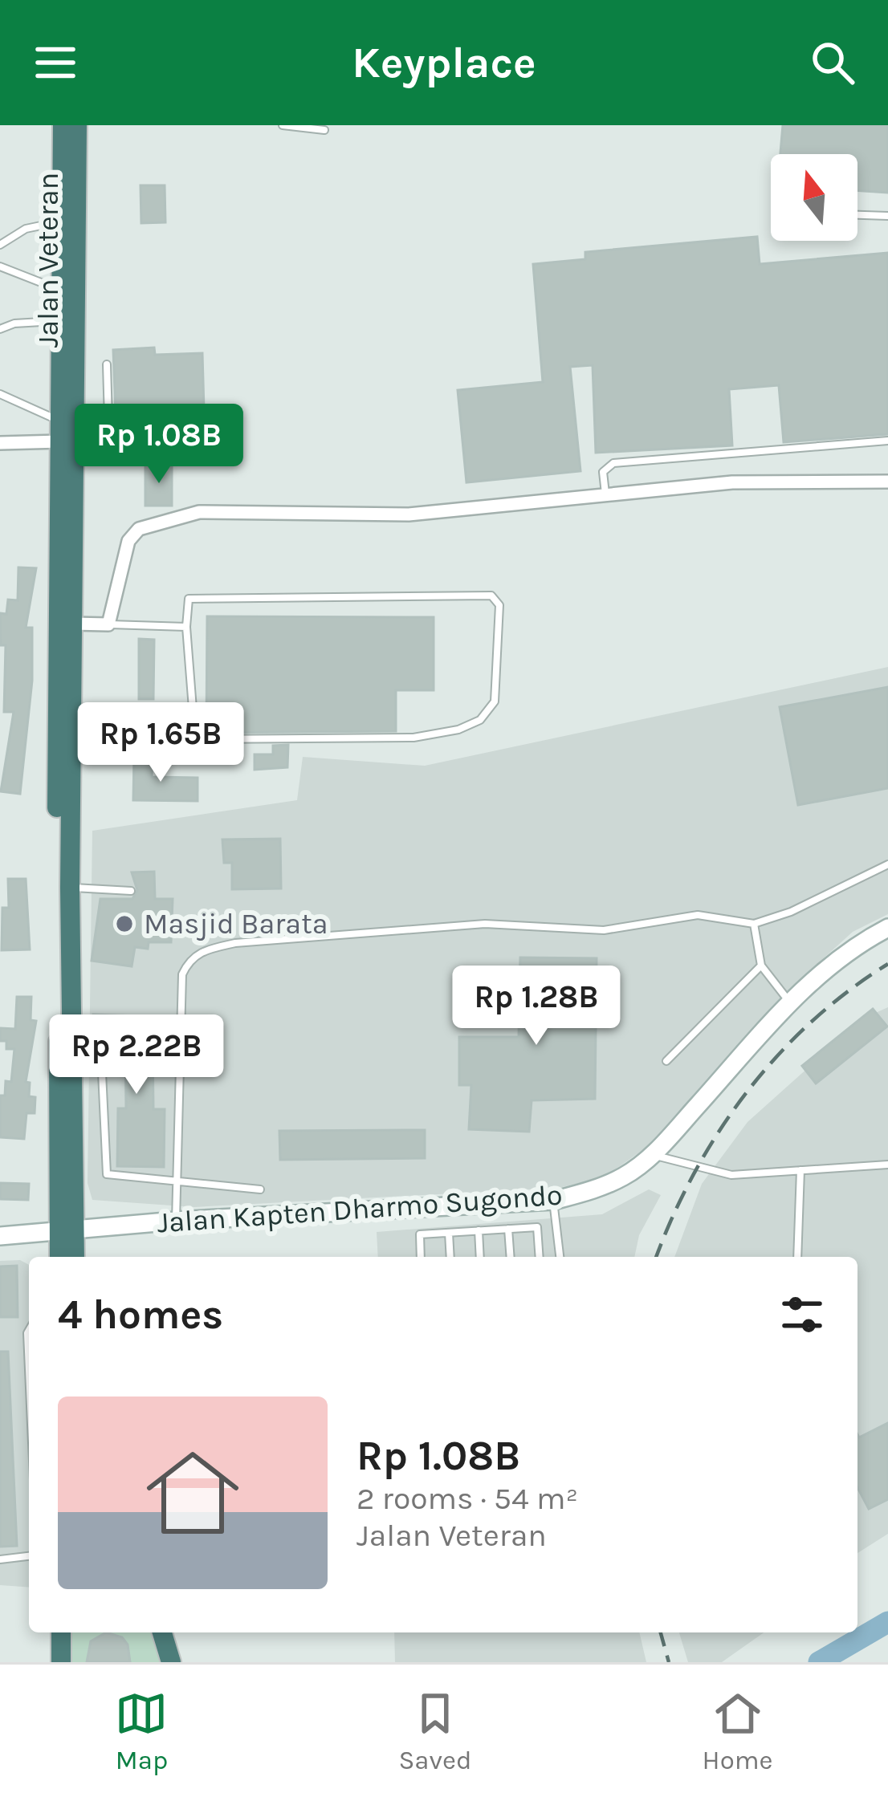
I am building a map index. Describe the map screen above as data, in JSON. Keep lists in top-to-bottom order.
{
  "streets": {
    "highway": ["Jalan Veteran"],
    "main road": ["Jalan Kapten Dharmo Sugondo"]
  },
  "crossings": [
    ["Jalan Veteran", "Jalan Kapten Dharmo Sugondo"]
  ],
  "places": ["Masjid Barata"],
  "north": "top",
  "page": {
    "header": "Keyplace",
    "price": [
      "Rp 1.08B",
      "Rp 1.65B",
      "Rp 1.28B",
      "Rp 2.22B"
    ],
    "heading": "4 homes",
    "list": [
      {
        "name": "Rp 1.08B",
        "note": "2 rooms · 54 m² · Jalan Veteran"
      }
    ],
    "tabs": ["Map", "Saved", "Home"]
  }
}
